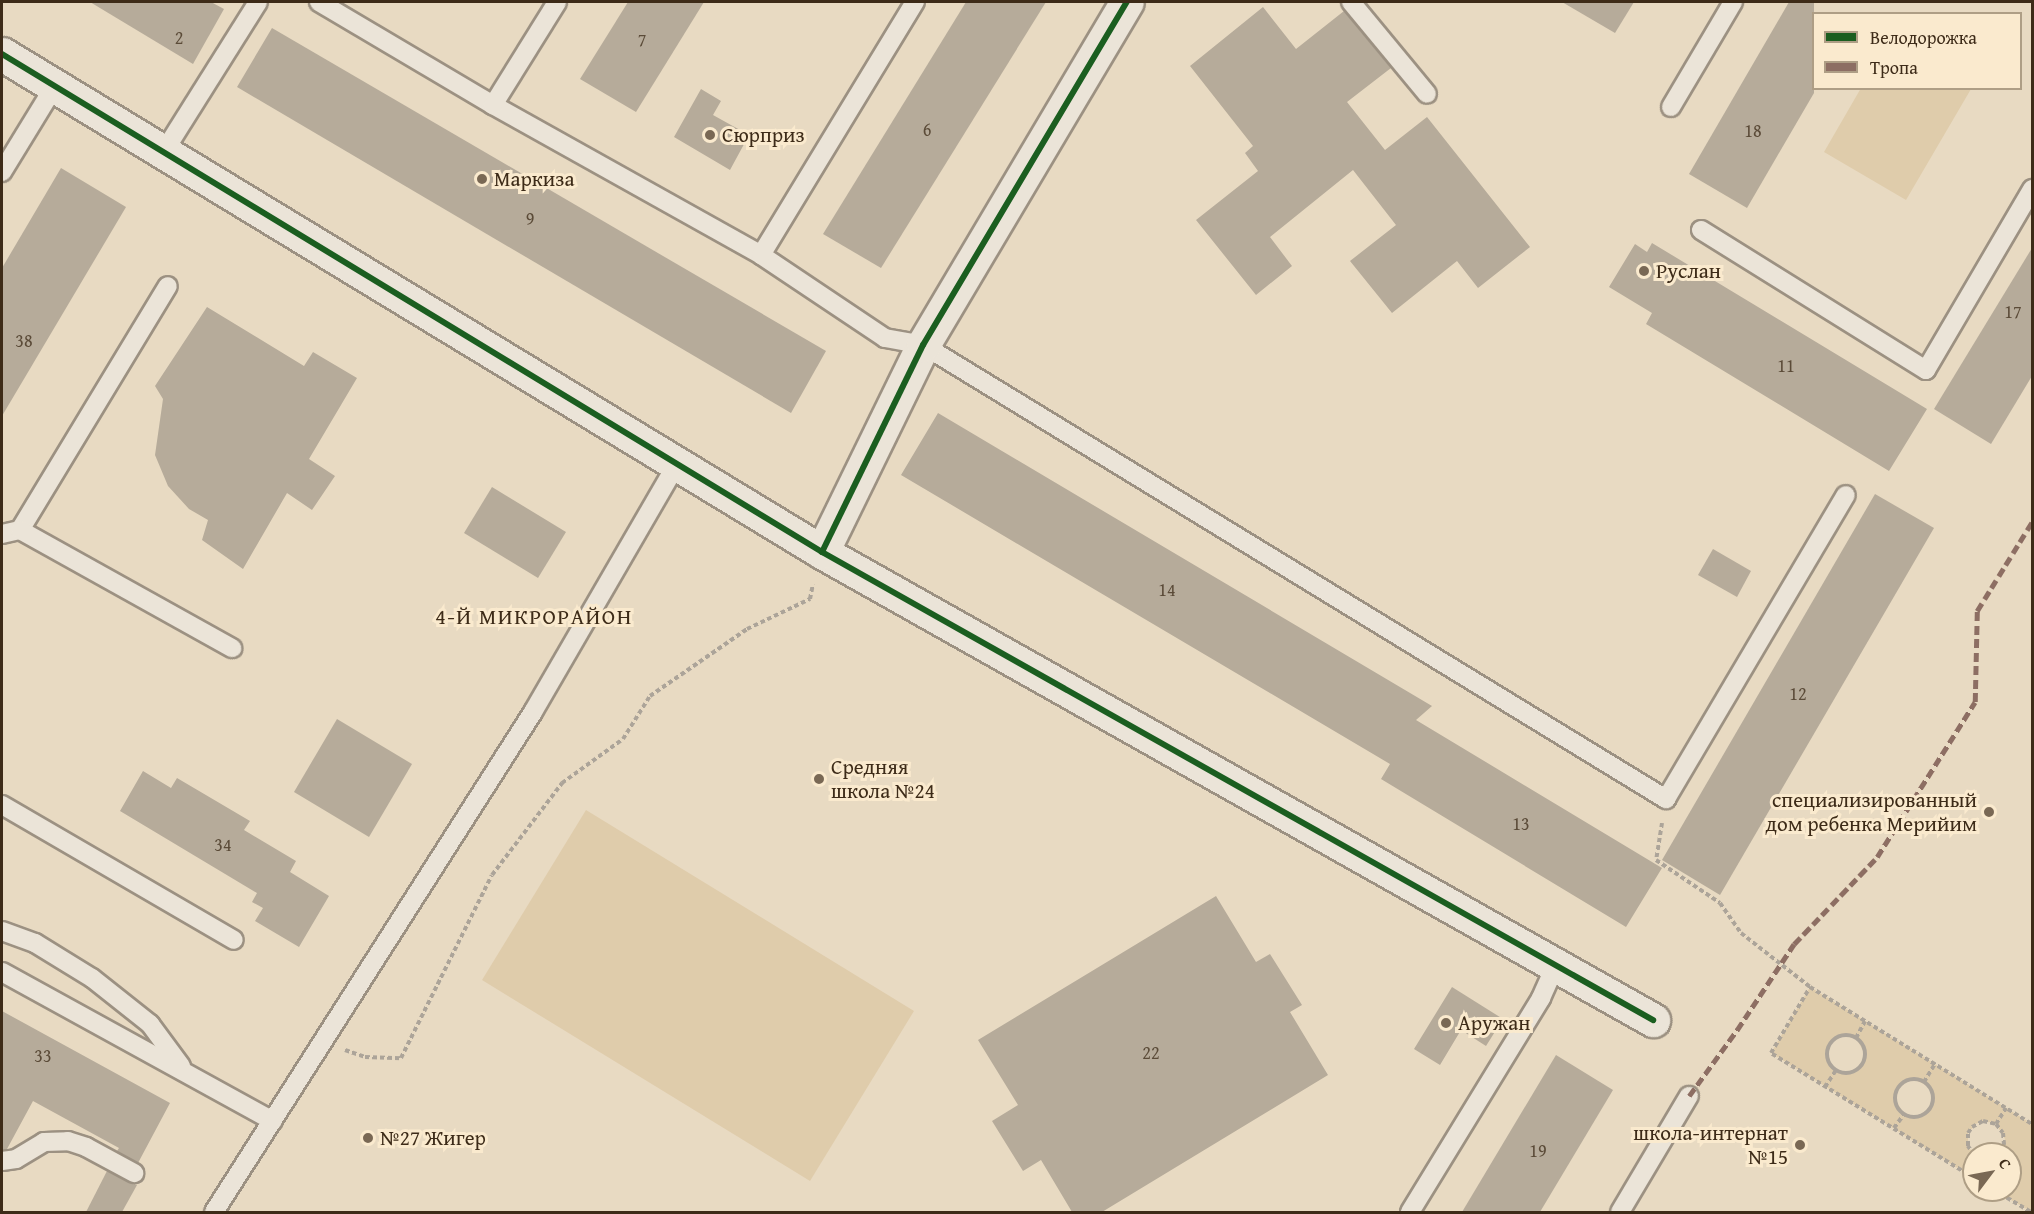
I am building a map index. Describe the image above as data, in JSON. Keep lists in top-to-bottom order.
{
  "districts": ["4-Й МИКРОРАЙОН"],
  "places": [
    "Сюрприз",
    "Маркиза",
    "Руслан",
    "Средняя школа №24",
    "специализированный дом ребенка Мерийим",
    "Аружан",
    "№27 Жигер",
    "школа-интернат №15"
  ],
  "house_numbers": [
    "2",
    "7",
    "6",
    "18",
    "9",
    "17",
    "38",
    "11",
    "14",
    "12",
    "13",
    "34",
    "22",
    "33",
    "19"
  ],
  "legend": ["Велодорожка", "Тропа"],
  "north": "top right"
}
